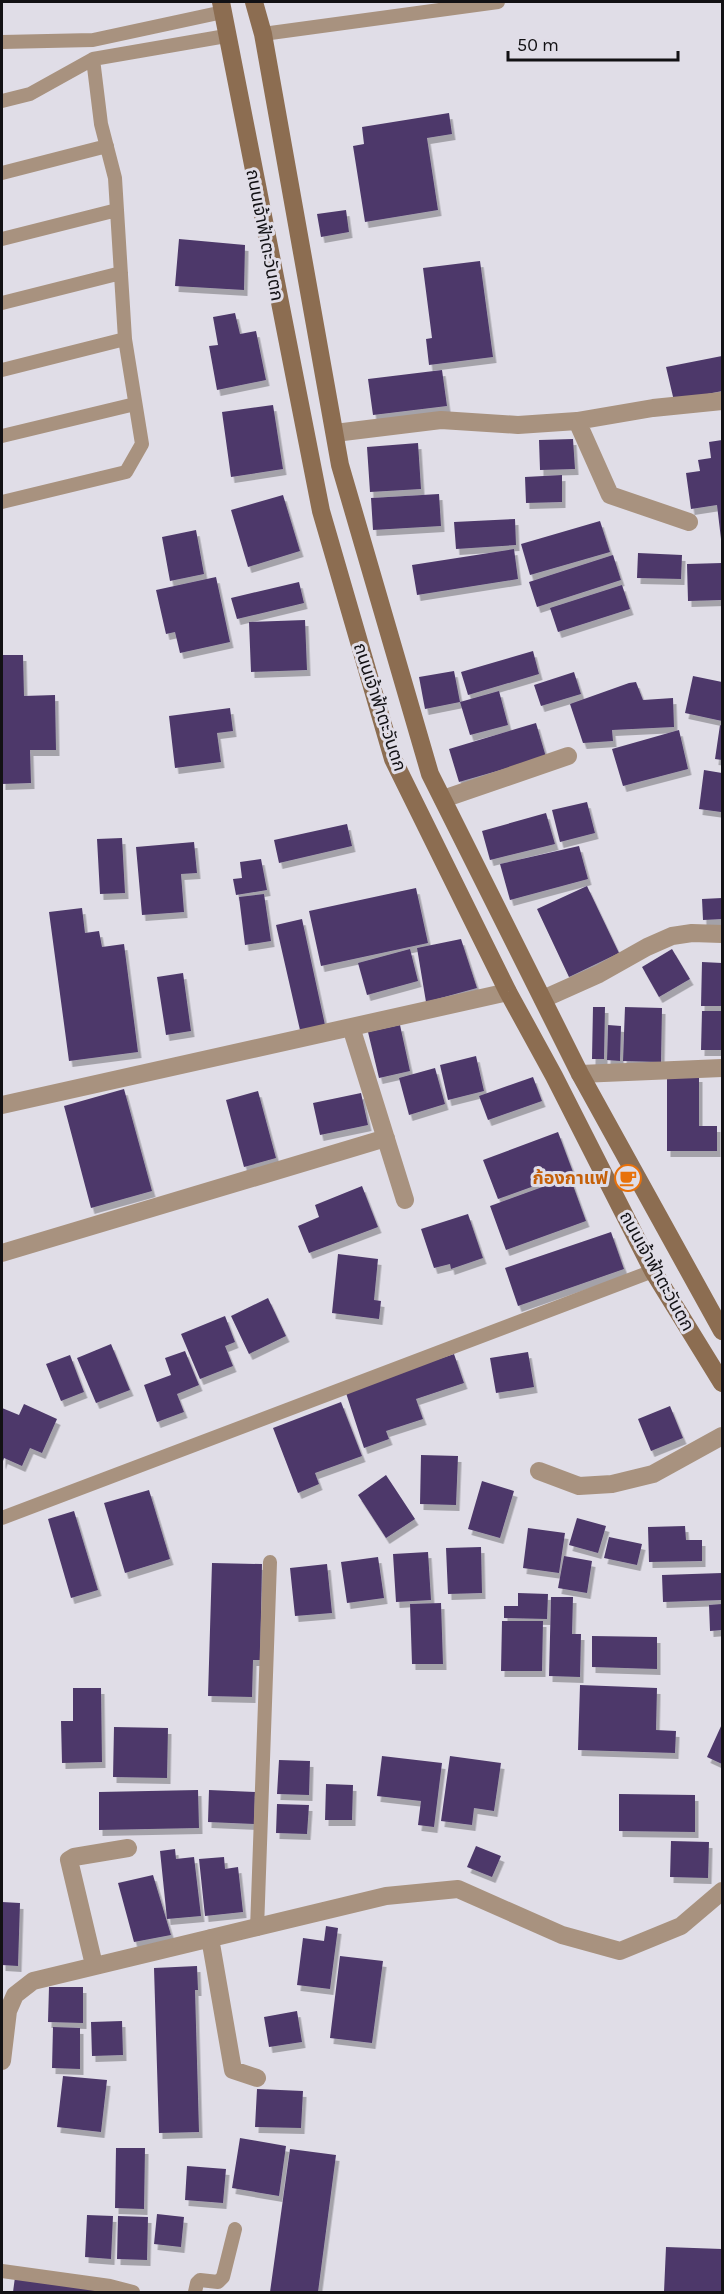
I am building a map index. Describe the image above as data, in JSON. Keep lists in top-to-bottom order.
{
  "streets": {
    "main road": ["ถนนเจ้าฟ้าตะวันตก"]
  },
  "places": {
    "cafe": ["ก้องกาแฟ"]
  },
  "scale_bar": "50 m"
}
